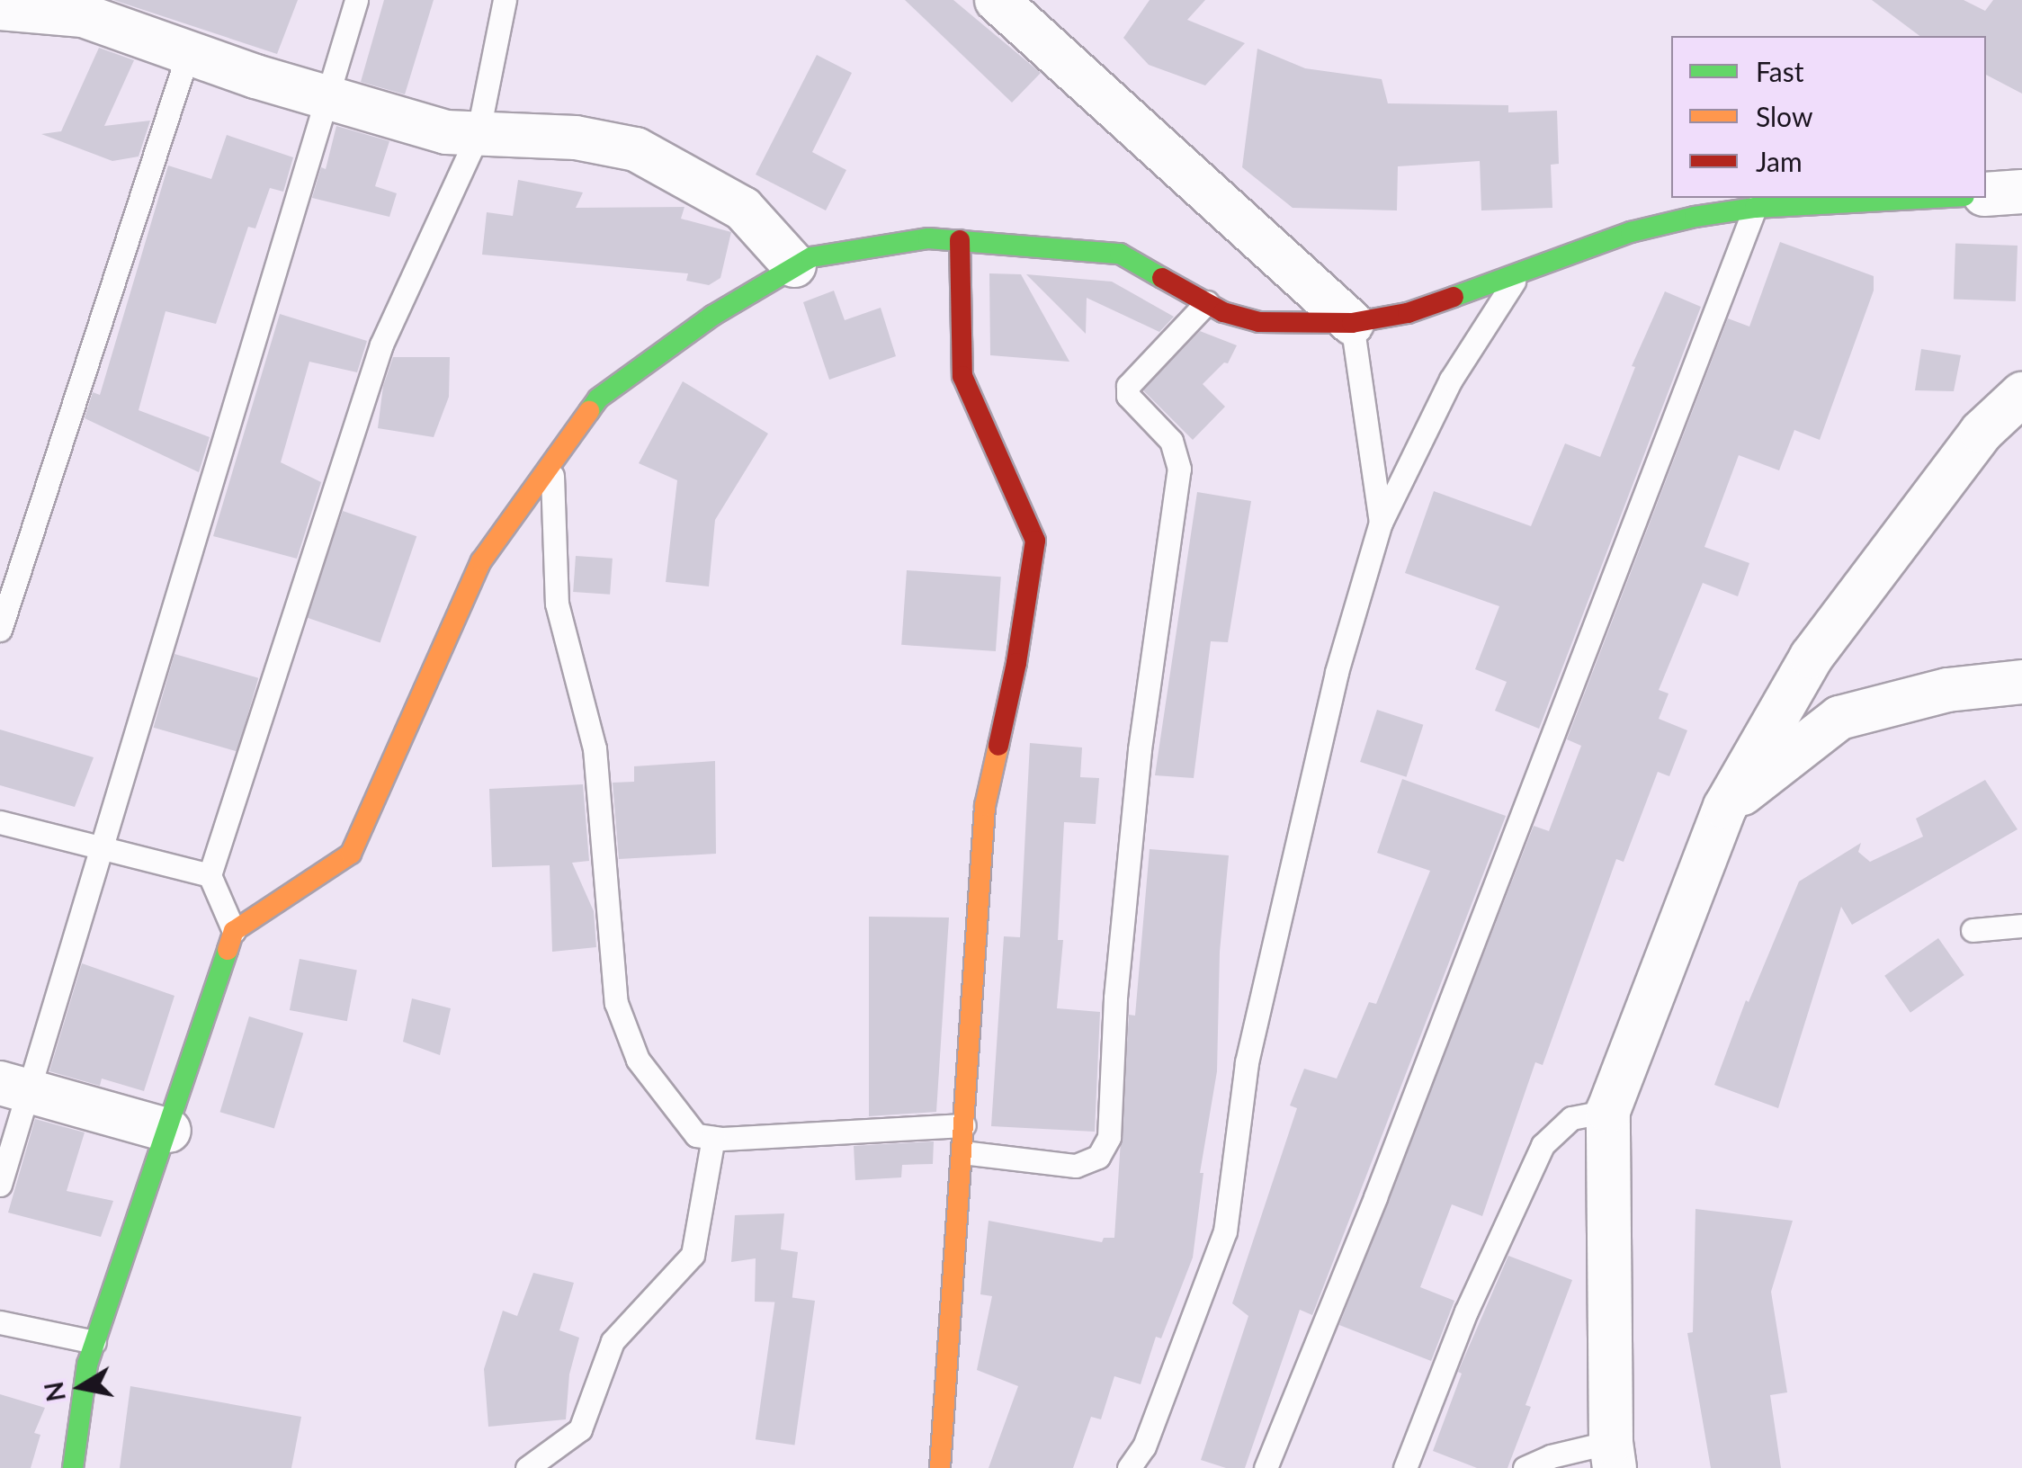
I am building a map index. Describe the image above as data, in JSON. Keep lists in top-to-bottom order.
{
  "legend": ["Fast", "Slow", "Jam"],
  "north": "left"
}
